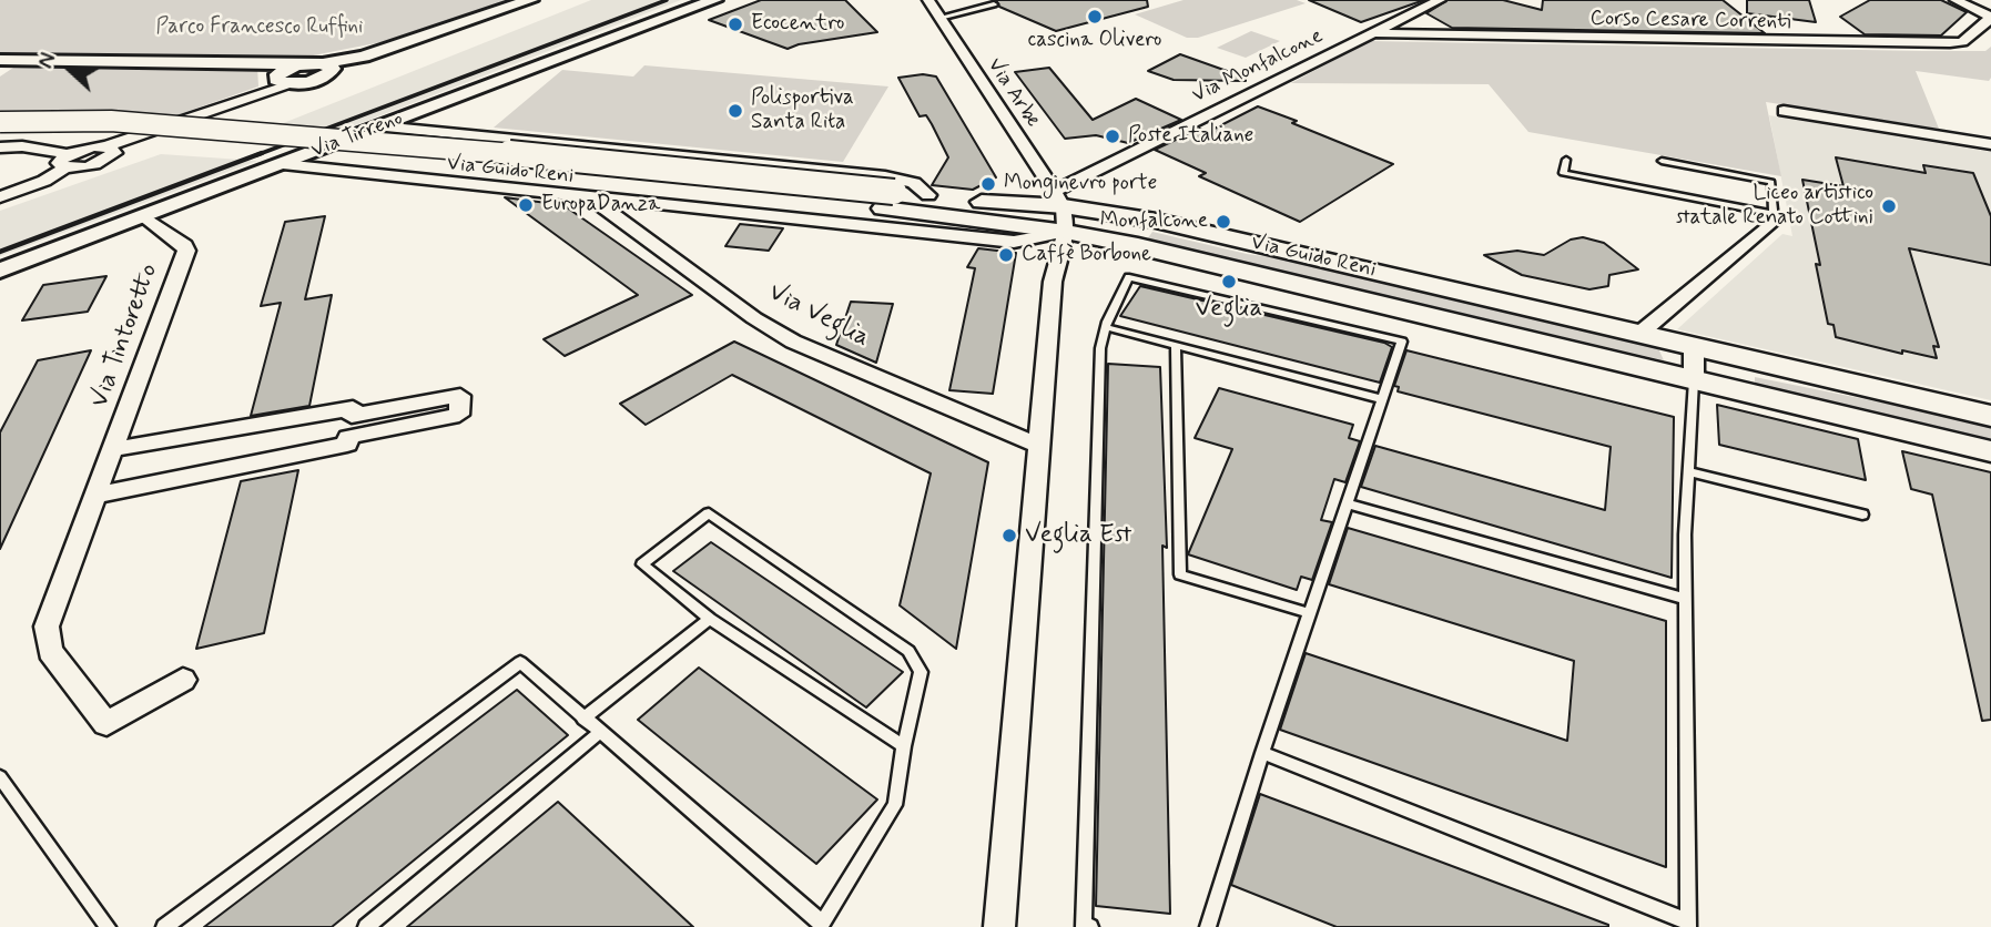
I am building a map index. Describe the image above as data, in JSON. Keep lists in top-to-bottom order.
{
  "streets": {
    "main road": ["Via Guido Reni"],
    "street": [
      "Corso Cesare Correnti",
      "Via Monfalcone",
      "Via Arbe",
      "Via Tirreno",
      "Via Veglia",
      "Via Tintoretto"
    ]
  },
  "crossings": [
    ["Corso Cesare Correnti", "Via Monfalcone"],
    ["Via Monfalcone", "Via Arbe"],
    ["Via Monfalcone", "Via Guido Reni"],
    ["Via Arbe", "Via Guido Reni"],
    ["Via Tirreno", "Via Guido Reni"],
    ["Via Tirreno", "Via Tintoretto"],
    ["Via Guido Reni", "Via Veglia"]
  ],
  "parks": ["Parco Francesco Ruffini"],
  "places": [
    "cascina Olivero",
    "Ecocentro",
    "Polisportiva Santa Rita",
    "Poste Italiane",
    "Monginevro porte",
    "EuropaDanza",
    "Liceo artistico statale Renato Cottini",
    "Monfalcone",
    "Caffè Borbone",
    "Veglia",
    "Veglia Est"
  ],
  "north": "left"
}
